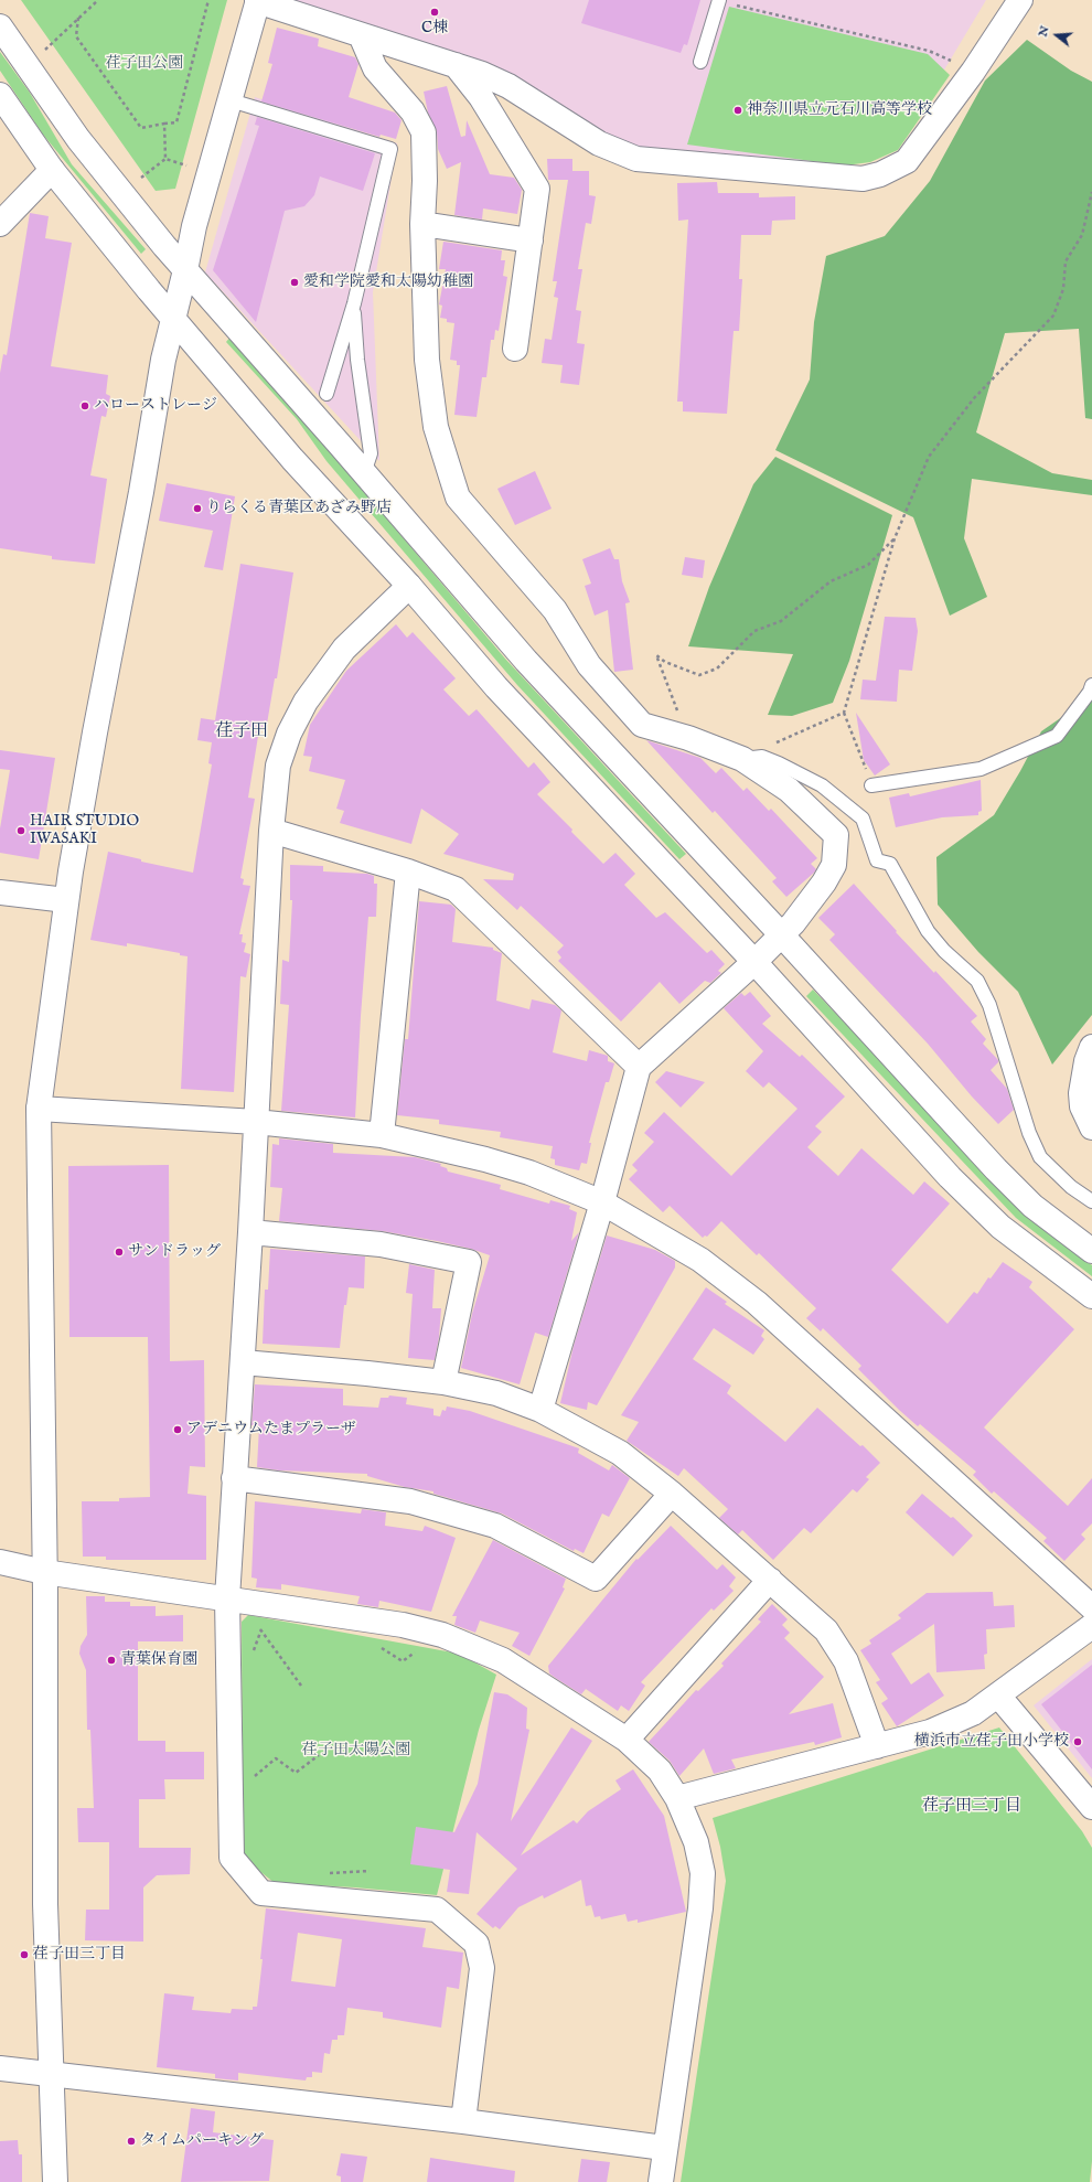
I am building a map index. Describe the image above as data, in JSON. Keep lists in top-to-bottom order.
{
  "districts": ["荏子田", "荏子田三丁目"],
  "parks": ["荏子田公園", "荏子田太陽公園"],
  "places": [
    "C棟",
    "神奈川県立元石川高等学校",
    "愛和学院愛和太陽幼稚園",
    "ハローストレージ",
    "りらくる青葉区あざみ野店",
    "HAIR STUDIO IWASAKI",
    "サンドラッグ",
    "アデニウムたまプラーザ",
    "青葉保育園",
    "横浜市立荏子田小学校",
    "荏子田三丁目",
    "タイムパーキング"
  ],
  "north": "left"
}
